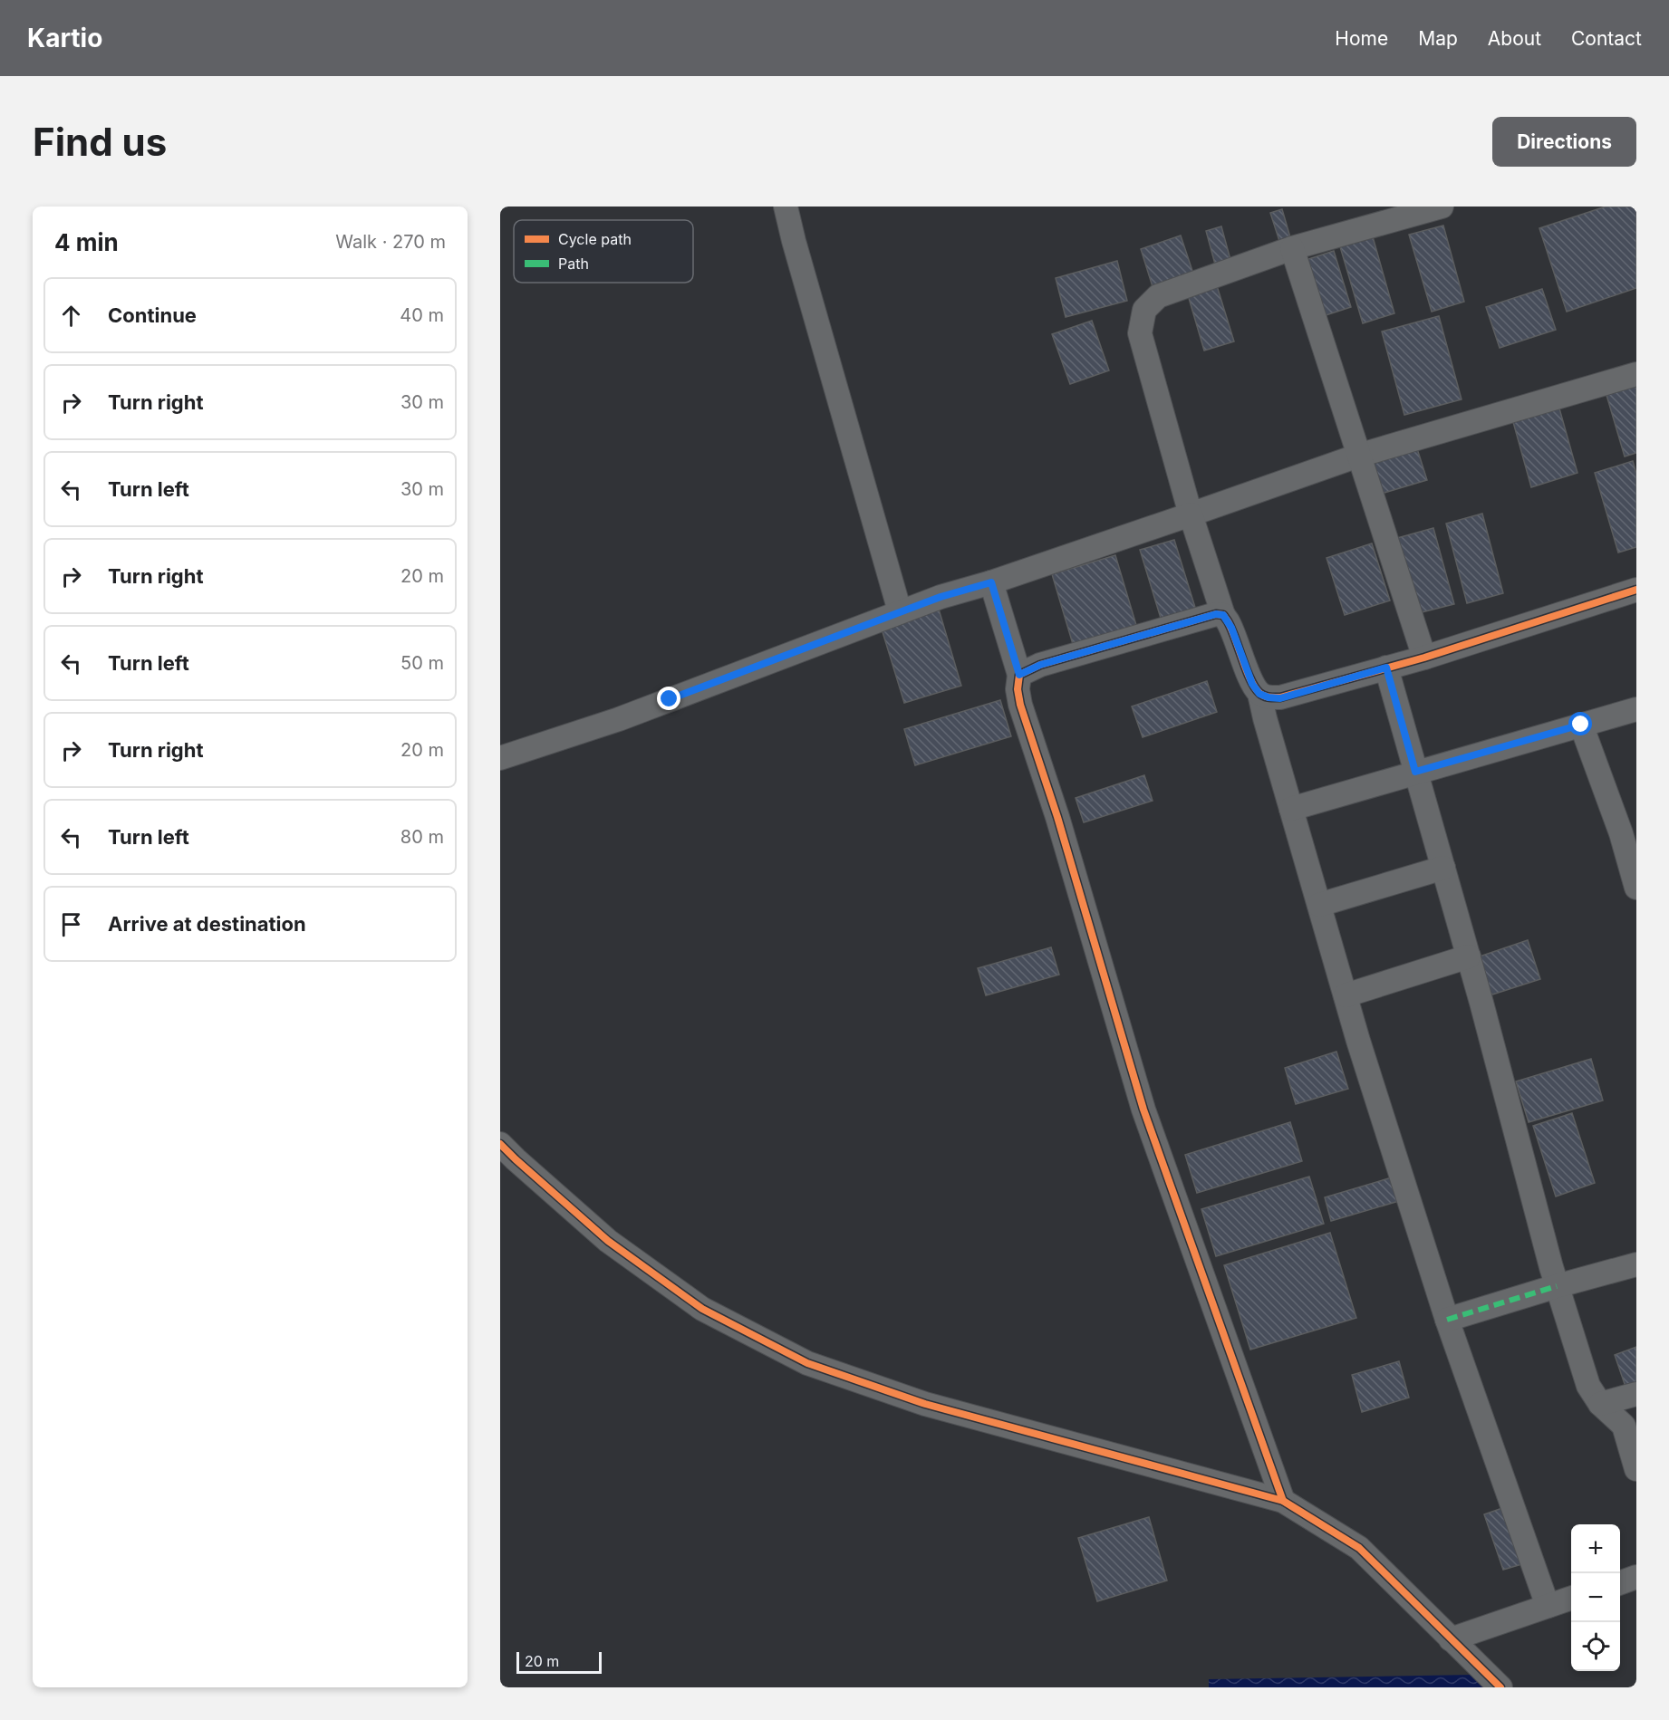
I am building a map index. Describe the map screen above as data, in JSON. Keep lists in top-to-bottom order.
{
  "legend": ["Cycle path", "Path"],
  "scale_bar": "20 m",
  "page": {
    "header": "Kartio",
    "nav": [
      "Home",
      "Map",
      "About",
      "Contact"
    ],
    "buttons": "Directions",
    "title": "Find us",
    "heading": ["4 min", "Walk · 270 m"],
    "list": [
      ["Continue", "40 m"],
      ["Turn right", "30 m"],
      ["Turn left", "30 m"],
      ["Turn right", "20 m"],
      ["Turn left", "50 m"],
      ["Turn right", "20 m"],
      ["Turn left", "80 m"],
      "Arrive at destination"
    ],
    "map_buttons": ["+", "−"],
    "scale": "20 m"
  }
}
